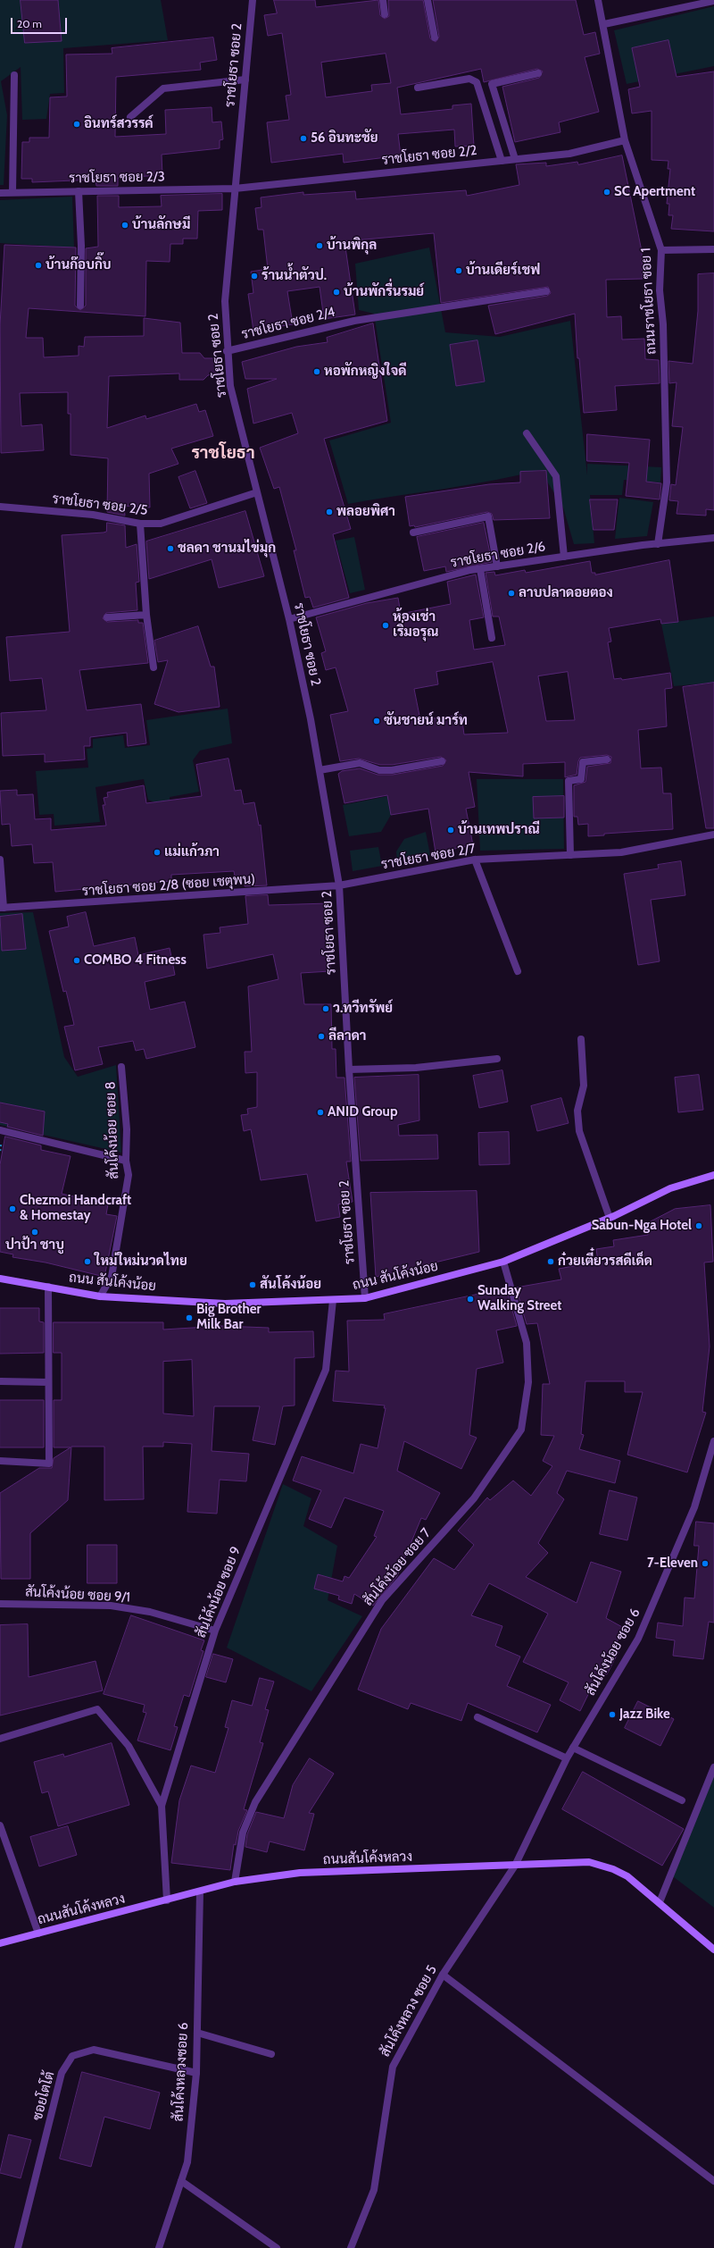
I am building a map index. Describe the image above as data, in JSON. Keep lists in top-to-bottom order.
{
  "streets": {
    "street": [
      "ราชโยธา ซอย 2",
      "ราชโยธา ซอย 2/2",
      "ราชโยธา ซอย 2/3",
      "ถนนราชโยธา ซอย 1",
      "ราชโยธา ซอย 2/4",
      "ราชโยธา ซอย 2/5",
      "ราชโยธา ซอย 2/6",
      "ราชโยธา ซอย 2/7",
      "ราชโยธา ซอย 2/8 (ซอย เชตุพน)",
      "สันโค้งน้อย ซอย 8",
      "ถนน สันโค้งน้อย",
      "สันโค้งน้อย ซอย 7",
      "สันโค้งน้อย ซอย 9",
      "สันโค้งน้อย ซอย 9/1",
      "สันโค้งน้อย ซอย 6",
      "ถนนสันโค้งหลวง",
      "สันโค้งหลวง ซอย 5",
      "สันโค้งหลวงซอย 6",
      "ซอยโตโต้"
    ]
  },
  "crossings": [
    ["ราชโยธา ซอย 2", "ราชโยธา ซอย 2/2"],
    ["ราชโยธา ซอย 2", "ราชโยธา ซอย 2/3"],
    ["ราชโยธา ซอย 2", "ราชโยธา ซอย 2/4"],
    ["ราชโยธา ซอย 2", "ราชโยธา ซอย 2/5"],
    ["ราชโยธา ซอย 2", "ราชโยธา ซอย 2/6"],
    ["ราชโยธา ซอย 2", "ราชโยธา ซอย 2/7"],
    ["ราชโยธา ซอย 2", "ราชโยธา ซอย 2/8 (ซอย เชตุพน)"],
    ["ราชโยธา ซอย 2", "ถนน สันโค้งน้อย"],
    ["ราชโยธา ซอย 2/2", "ราชโยธา ซอย 2/3"],
    ["ราชโยธา ซอย 2/2", "ถนนราชโยธา ซอย 1"],
    ["ถนนราชโยธา ซอย 1", "ราชโยธา ซอย 2/6"],
    ["ราชโยธา ซอย 2/7", "ราชโยธา ซอย 2/8 (ซอย เชตุพน)"],
    ["สันโค้งน้อย ซอย 8", "ถนน สันโค้งน้อย"],
    ["ถนน สันโค้งน้อย", "สันโค้งน้อย ซอย 7"],
    ["ถนน สันโค้งน้อย", "สันโค้งน้อย ซอย 9"],
    ["สันโค้งน้อย ซอย 7", "ถนนสันโค้งหลวง"],
    ["สันโค้งน้อย ซอย 9", "สันโค้งน้อย ซอย 9/1"],
    ["สันโค้งน้อย ซอย 9", "ถนนสันโค้งหลวง"],
    ["สันโค้งน้อย ซอย 6", "ถนนสันโค้งหลวง"],
    ["สันโค้งน้อย ซอย 6", "สันโค้งหลวง ซอย 5"],
    ["ถนนสันโค้งหลวง", "สันโค้งหลวง ซอย 5"],
    ["ถนนสันโค้งหลวง", "สันโค้งหลวงซอย 6"],
    ["สันโค้งหลวงซอย 6", "ซอยโตโต้"]
  ],
  "districts": ["ราชโยธา"],
  "places": [
    "อินทร์สวรรค์",
    "56 อินทะชัย",
    "SC Apertment",
    "บ้านลักษมี",
    "บ้านพิกุล",
    "บ้านก๊อบกิ๊บ",
    "บ้านเดียร์เชฟ",
    "ร้านน้ำตัวป.",
    "บ้านพักรื่นรมย์",
    "หอพักหญิงใจดี",
    "พลอยพิศา",
    "ชลดา ชานมไข่มุก",
    "ลาบปลาดอยตอง",
    "ห้องเช่า เริ่มอรุณ",
    "ซันชายน์ มาร์ท",
    "บ้านเทพปราณี",
    "แม่แก้วภา",
    "COMBO 4 Fitness",
    "ว.ทวีทรัพย์",
    "ลีลาดา",
    "ANID Group",
    "Chezmoi Handcraft & Homestay",
    "Sabun-Nga Hotel",
    "ปาป้า ชาบู",
    "ใหม่ใหม่นวดไทย",
    "ก๋วยเตี๋ยวรสดีเด็ด",
    "สันโค้งน้อย",
    "Sunday Walking Street",
    "Big Brother Milk Bar",
    "7-Eleven",
    "Jazz Bike"
  ],
  "scale_bar": "20 m"
}
